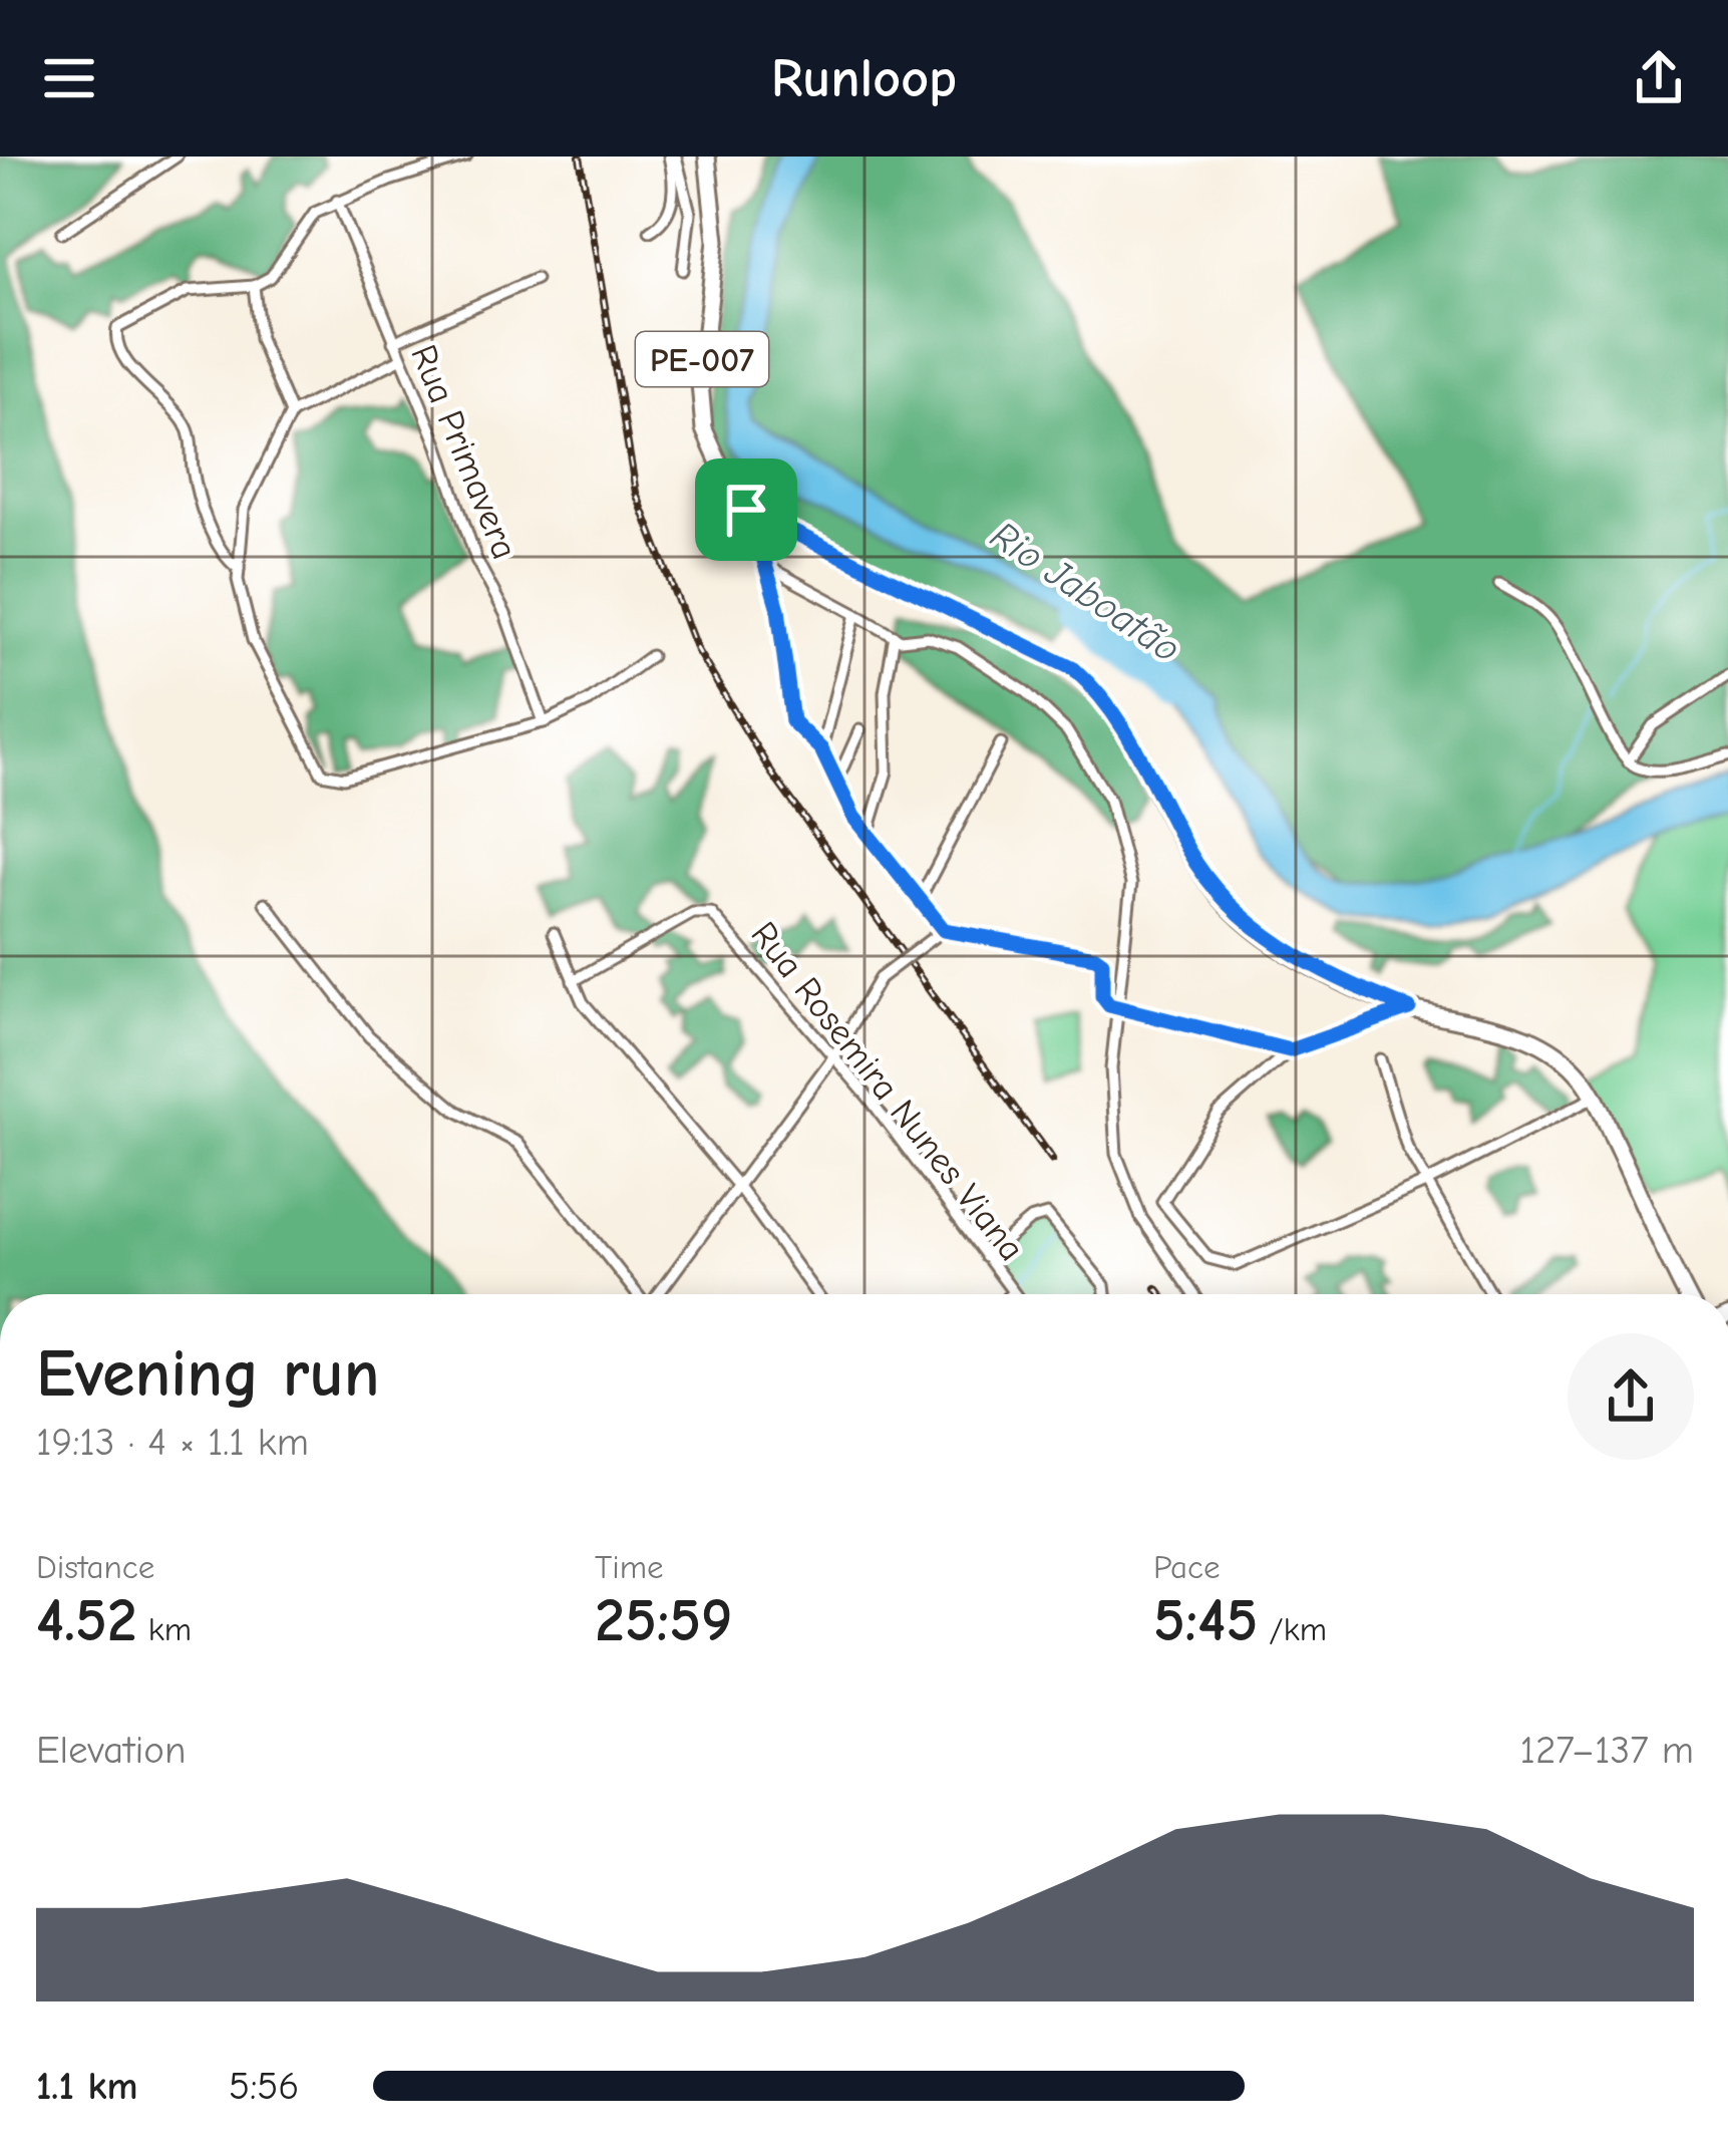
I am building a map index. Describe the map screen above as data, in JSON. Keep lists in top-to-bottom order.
{
  "streets": {
    "main road": ["PE-007"],
    "street": ["Rua Primavera", "Rua Rosemira Nunes Viana"]
  },
  "water": ["Rio Jaboatão"],
  "page": {
    "header": "Runloop",
    "heading": ["Evening run", "19:13 · 4 × 1.1 km"],
    "stats": [
      ["Distance", "4.52 km"],
      ["Time", "25:59"],
      ["Pace", "5:45 /km"]
    ],
    "chart": ["Elevation", "127–137 m"],
    "list": [
      {
        "name": "1.1 km",
        "note": "5:56"
      }
    ]
  }
}
